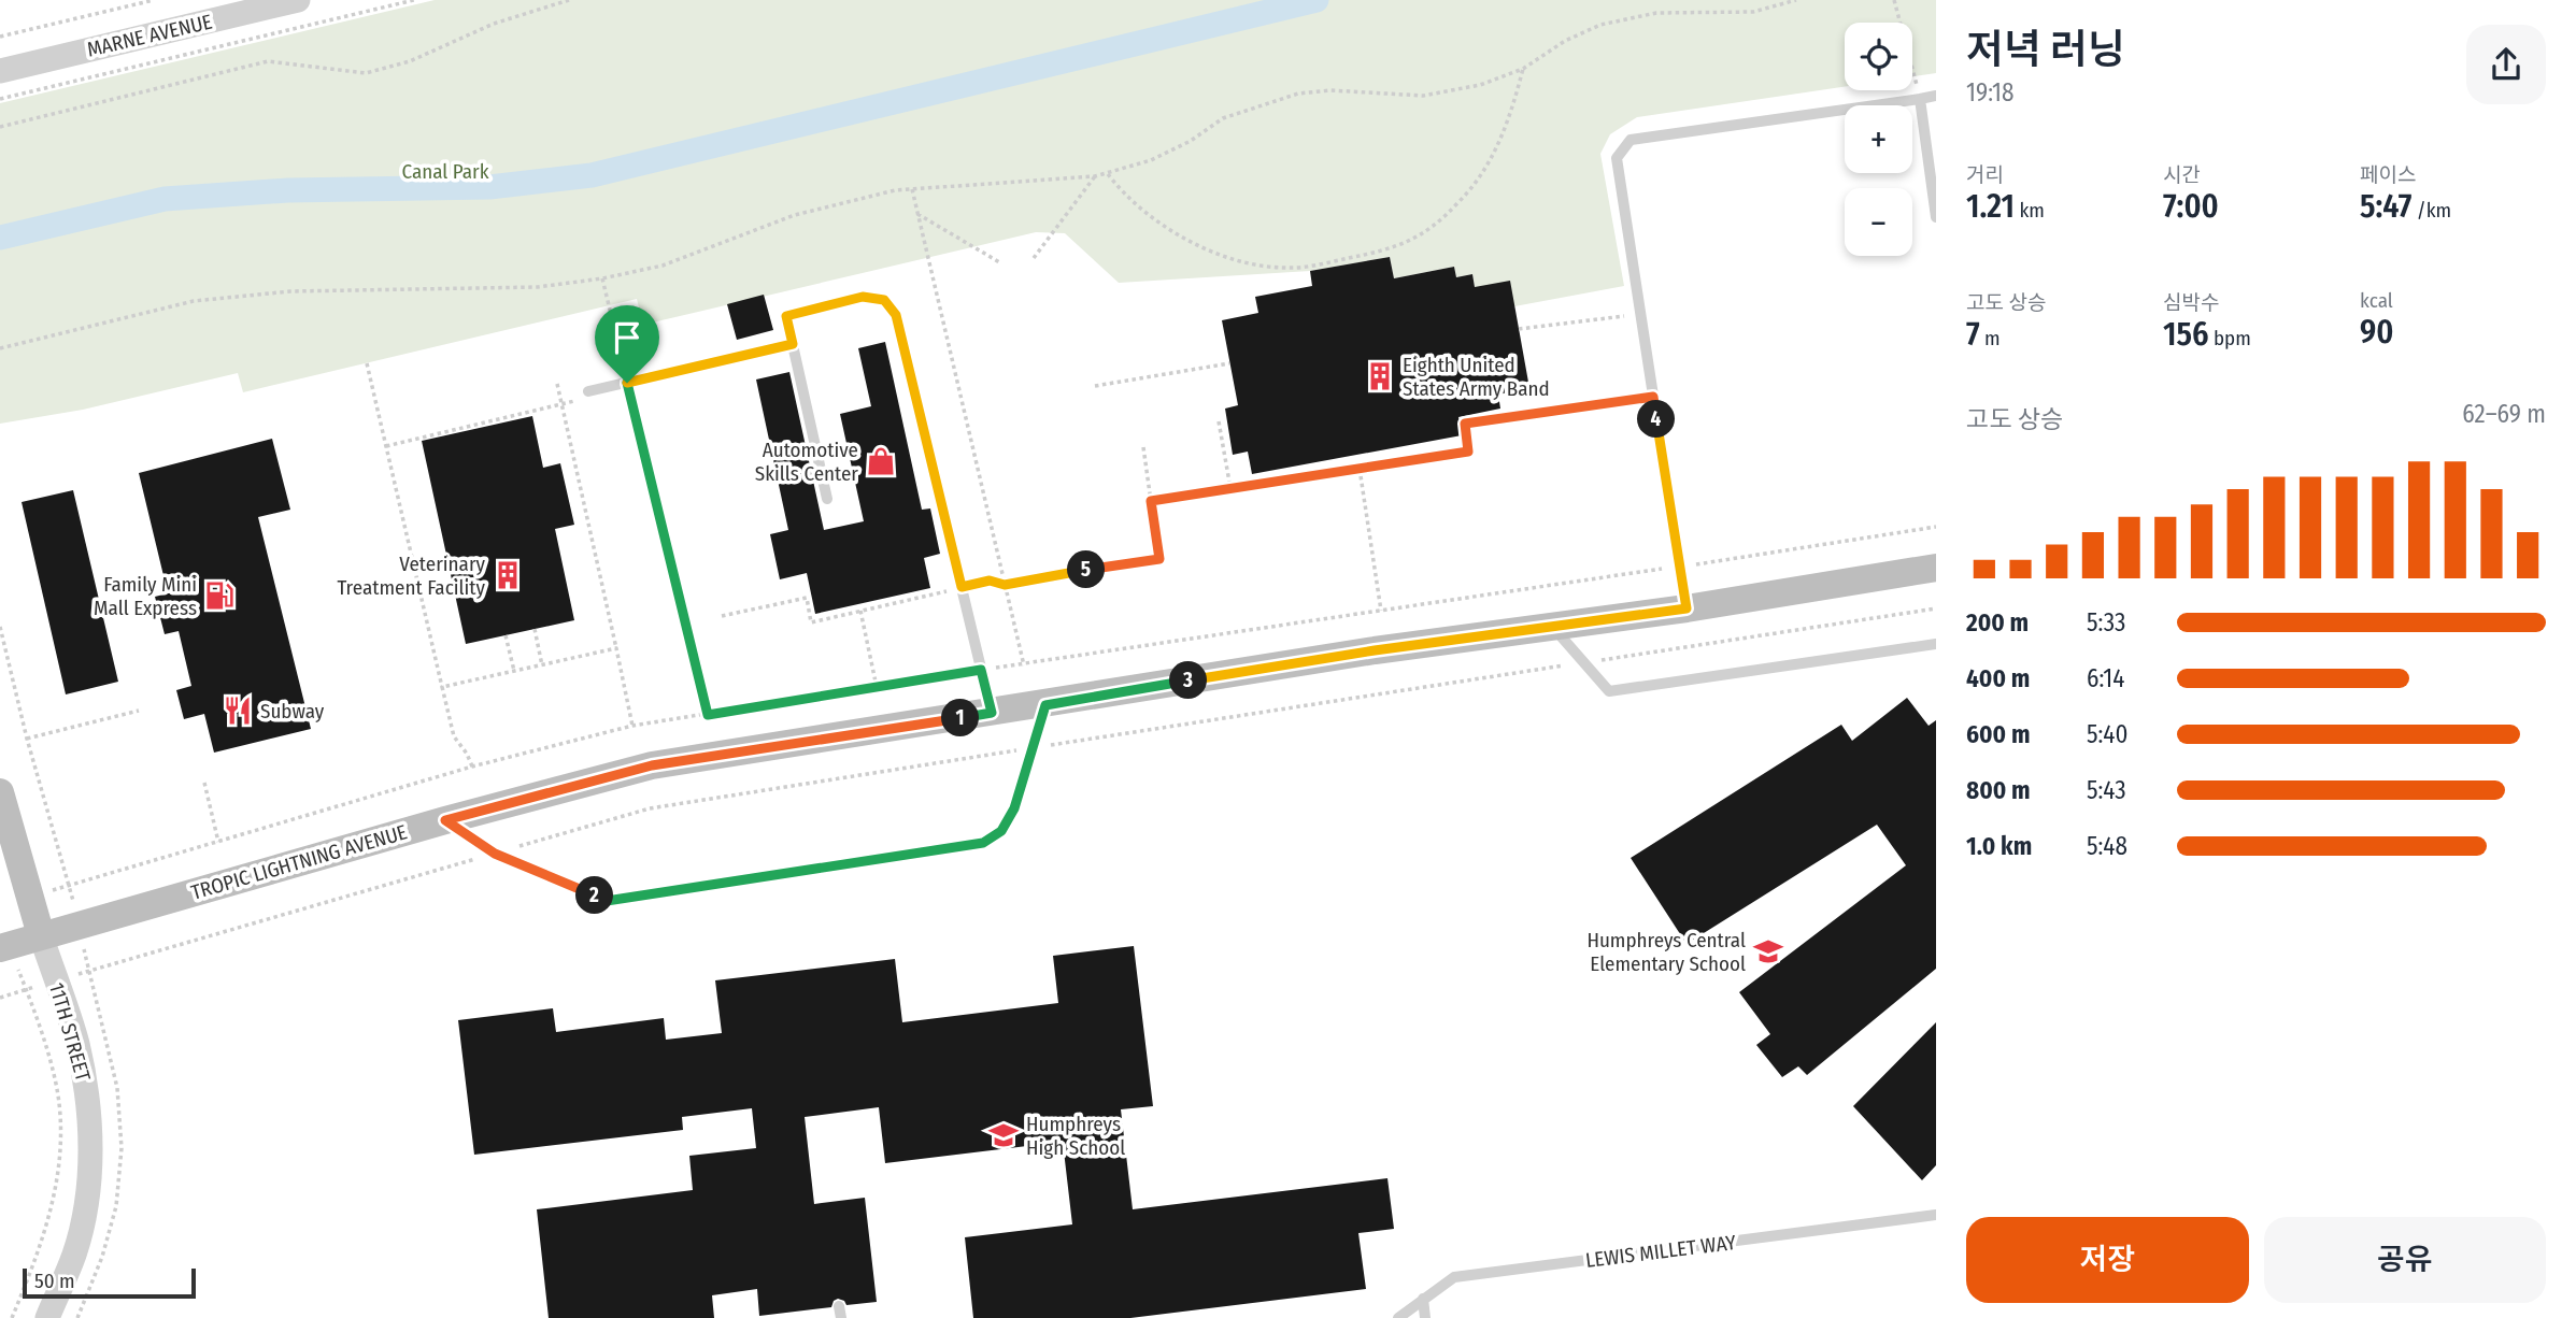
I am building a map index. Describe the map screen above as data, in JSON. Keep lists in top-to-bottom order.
{
  "streets": {
    "main road": ["TROPIC LIGHTNING AVENUE", "11TH STREET"],
    "street": ["MARNE AVENUE"],
    "lane": ["LEWIS MILLET WAY"]
  },
  "crossings": [
    ["TROPIC LIGHTNING AVENUE", "11TH STREET"]
  ],
  "parks": ["Canal Park"],
  "places": {
    "building": ["Eighth United States Army Band", "Veterinary Treatment Facility"],
    "shop": ["Automotive Skills Center"],
    "fuel station": ["Family Mini Mall Express"],
    "restaurant": ["Subway"],
    "school or university": ["Humphreys Central Elementary School", "Humphreys High School"]
  },
  "scale_bar": "50 m",
  "page": {
    "heading": ["저녁 러닝", "19:18"],
    "map_buttons": ["+", "−"],
    "stats": [
      ["거리", "1.21 km"],
      ["시간", "7:00"],
      ["페이스", "5:47 /km"],
      ["고도 상승", "7 m"],
      ["심박수", "156 bpm"],
      ["kcal", "90"]
    ],
    "chart": ["고도 상승", "62–69 m"],
    "pins": [
      "4",
      "5",
      "3",
      "1",
      "2"
    ],
    "list": [
      {
        "name": "200 m",
        "note": "5:33"
      },
      {
        "name": "400 m",
        "note": "6:14"
      },
      {
        "name": "600 m",
        "note": "5:40"
      },
      {
        "name": "800 m",
        "note": "5:43"
      },
      {
        "name": "1.0 km",
        "note": "5:48"
      }
    ],
    "buttons": ["저장", "공유"],
    "scale": "50 m"
  }
}
